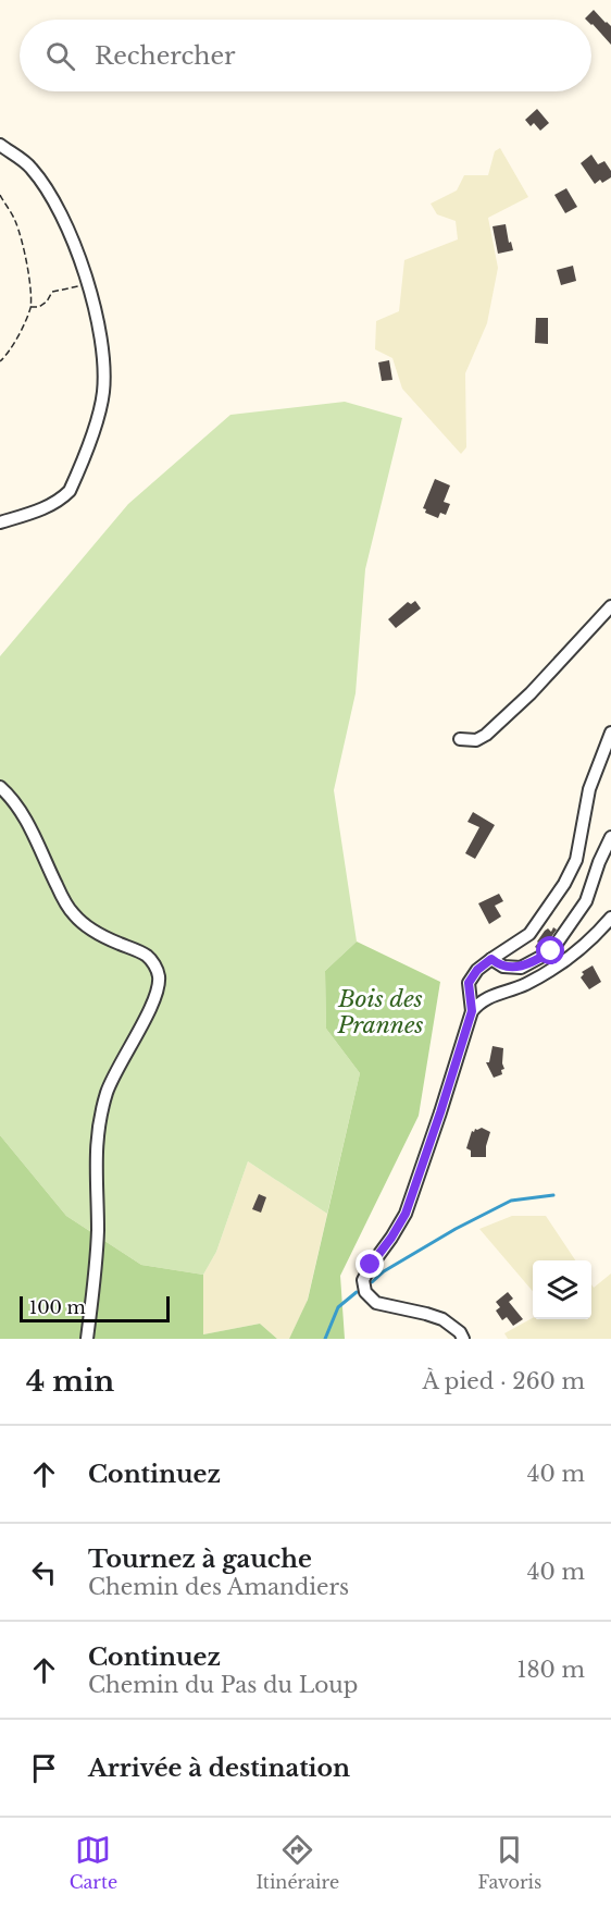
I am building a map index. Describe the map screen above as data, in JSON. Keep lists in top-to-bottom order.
{
  "parks": ["Bois des Prannes"],
  "scale_bar": "100 m",
  "page": {
    "search": "Rechercher",
    "scale": "100 m",
    "heading": ["4 min", "À pied · 260 m"],
    "list": [
      ["Continuez", "40 m"],
      ["Tournez à gauche", "Chemin des Amandiers", "40 m"],
      ["Continuez", "Chemin du Pas du Loup", "180 m"],
      "Arrivée à destination"
    ],
    "nav": ["Carte", "Itinéraire", "Favoris"]
  }
}
